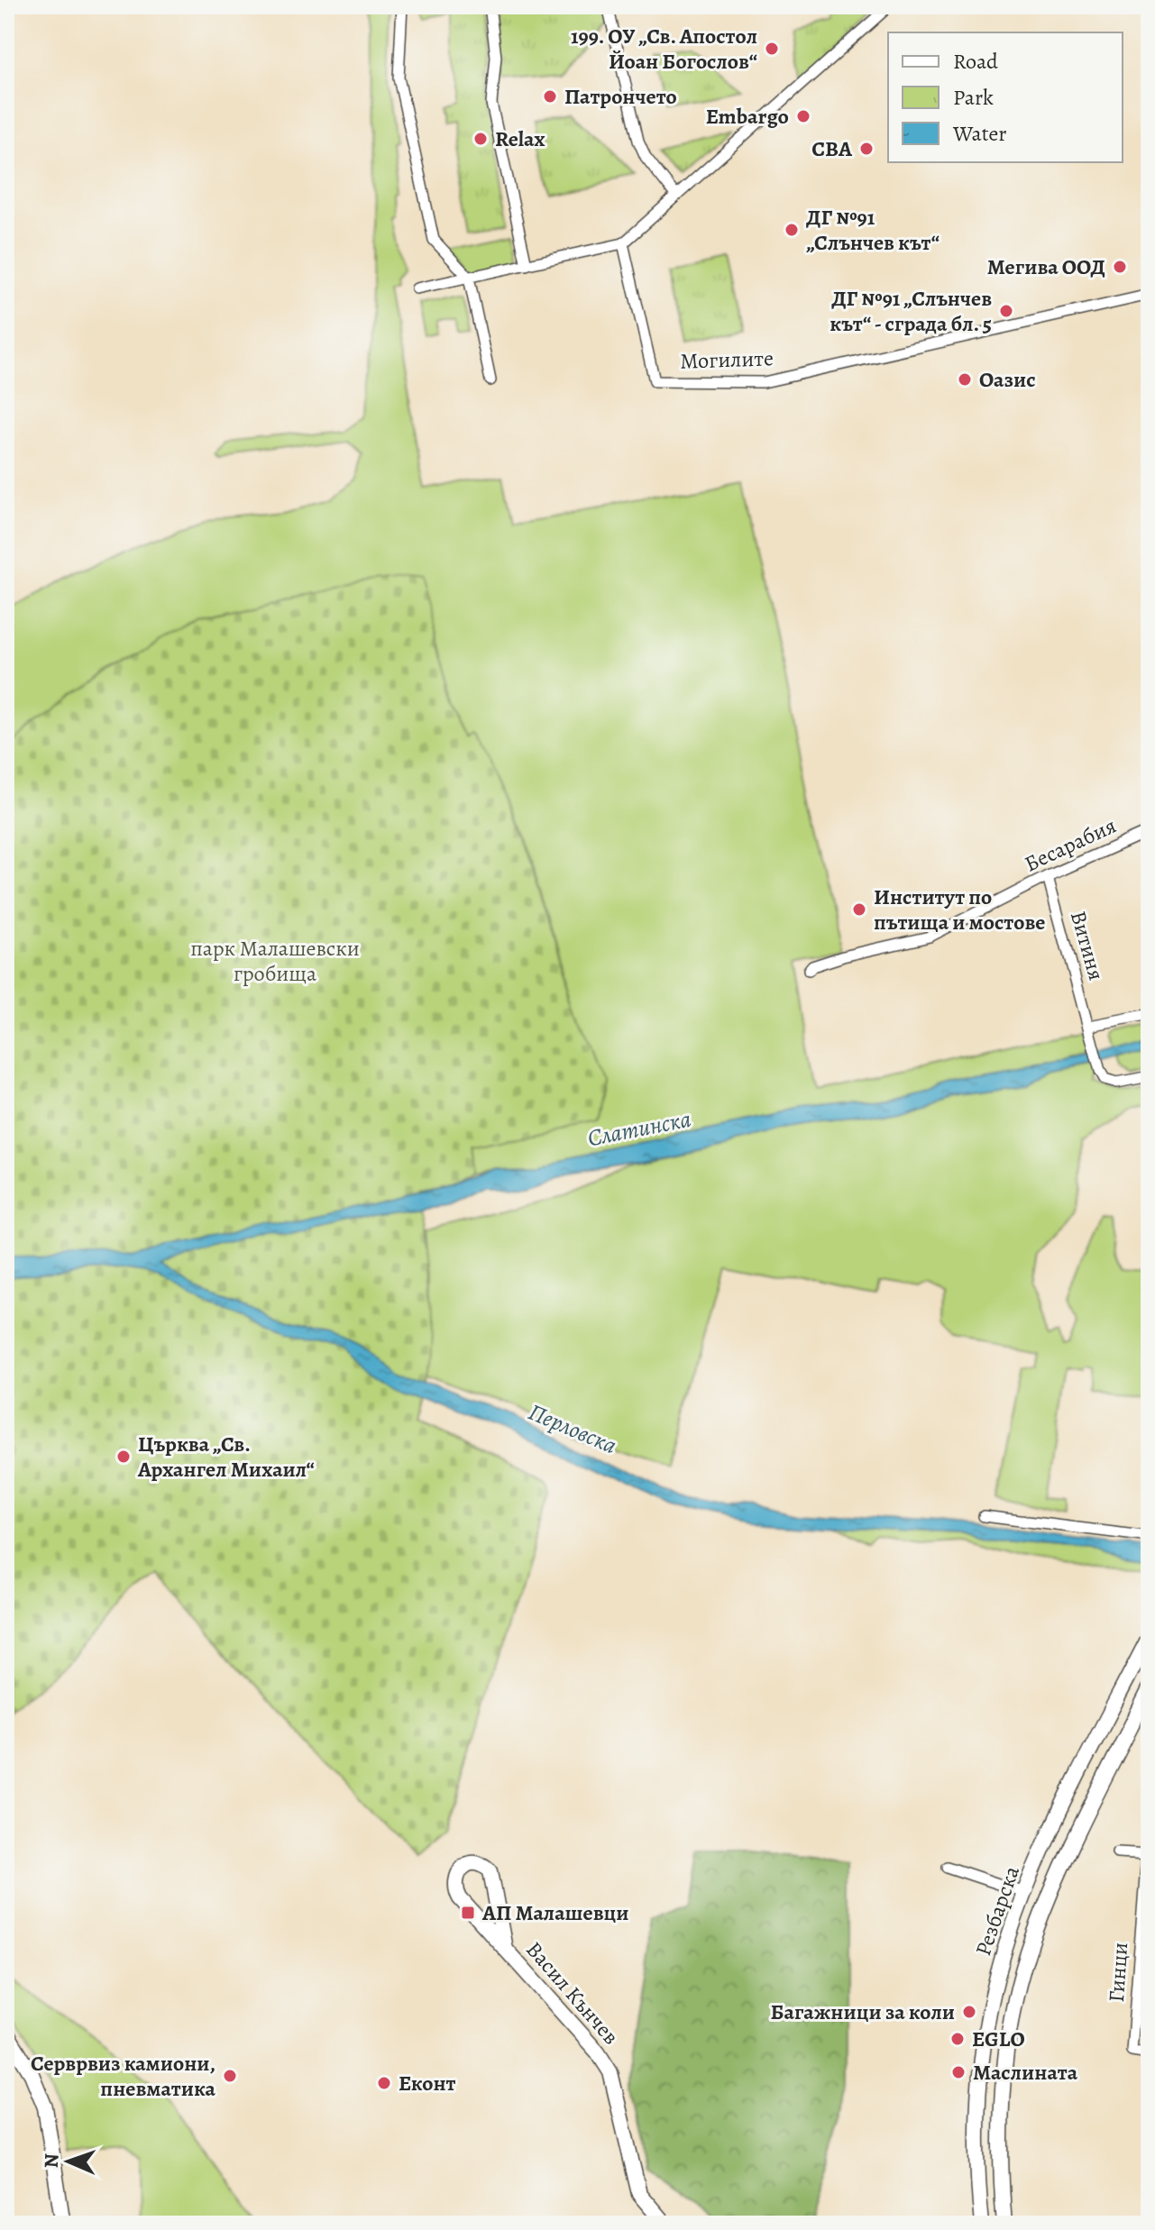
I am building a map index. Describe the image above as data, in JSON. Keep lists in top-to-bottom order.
{
  "streets": {
    "street": [
      "Могилите",
      "Бесарабия",
      "Витиня",
      "Резбарска",
      "Гинци",
      "Васил Кънчев"
    ]
  },
  "crossings": [
    ["Бесарабия", "Витиня"]
  ],
  "water": ["Слатинска", "Перловска"],
  "parks": ["парк Малашевски гробища"],
  "places": {
    "other": [
      "199. ОУ „Св. Апостол Йоан Богослов“",
      "Патрончето",
      "Embargo",
      "Relax",
      "CBA",
      "ДГ №91 „Слънчев кът“",
      "Мегива ООД",
      "ДГ №91 „Слънчев кът“ - сграда бл. 5",
      "Оазис",
      "Институт по пътища и мостове",
      "Църква „Св. Архангел Михаил“",
      "Багажници за коли",
      "EGLO",
      "Маслината",
      "Серврвиз камиони, пневматика",
      "Еконт"
    ],
    "transit": ["АП Малашевци"]
  },
  "legend": ["Road", "Park", "Water"],
  "north": "left"
}
